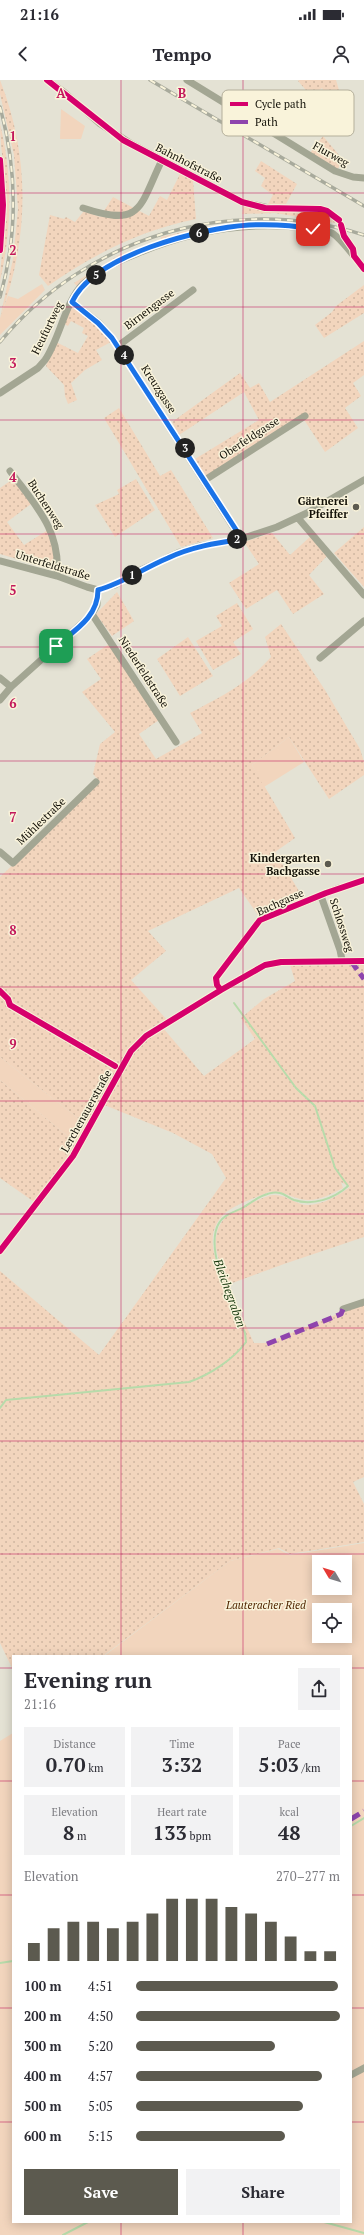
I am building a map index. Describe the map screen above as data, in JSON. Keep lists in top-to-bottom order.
{
  "streets": {
    "street": [
      "Flurweg",
      "Bahnhofstraße",
      "Birnengasse",
      "Heufurtweg",
      "Kreuzgasse",
      "Oberfeldgasse",
      "Buchenweg",
      "Unterfeldstraße",
      "Niederfeldstraße",
      "Mühlestraße",
      "Bachgasse",
      "Schlossweg",
      "Lerchenauerstraße"
    ]
  },
  "crossings": [
    ["Birnengasse", "Kreuzgasse"],
    ["Heufurtweg", "Kreuzgasse"],
    ["Kreuzgasse", "Oberfeldgasse"],
    ["Kreuzgasse", "Unterfeldstraße"],
    ["Buchenweg", "Unterfeldstraße"],
    ["Bachgasse", "Schlossweg"],
    ["Bachgasse", "Lerchenauerstraße"],
    ["Schlossweg", "Lerchenauerstraße"]
  ],
  "water": ["Bleichegraben"],
  "parks": ["Lauteracher Ried"],
  "places": ["Gärtnerei Pfeiffer", "Kindergarten Bachgasse"],
  "legend": ["Cycle path", "Path"],
  "north": "top left",
  "page": {
    "status": "21:16",
    "header": "Tempo",
    "pins": [
      "6",
      "5",
      "4",
      "3",
      "2",
      "1"
    ],
    "heading": ["Evening run", "21:16"],
    "stats": [
      ["Distance", "0.70 km"],
      ["Time", "3:32"],
      ["Pace", "5:03 /km"],
      ["Elevation", "8 m"],
      ["Heart rate", "133 bpm"],
      ["kcal", "48"]
    ],
    "chart": ["Elevation", "270–277 m"],
    "list": [
      {
        "name": "100 m",
        "note": "4:51"
      },
      {
        "name": "200 m",
        "note": "4:50"
      },
      {
        "name": "300 m",
        "note": "5:20"
      },
      {
        "name": "400 m",
        "note": "4:57"
      },
      {
        "name": "500 m",
        "note": "5:05"
      },
      {
        "name": "600 m",
        "note": "5:15"
      }
    ],
    "buttons": ["Save", "Share"]
  },
  "grid": {
    "columns": ["A", "B"],
    "rows": [
      "1",
      "2",
      "3",
      "4",
      "5",
      "6",
      "7",
      "8",
      "9"
    ]
  }
}
